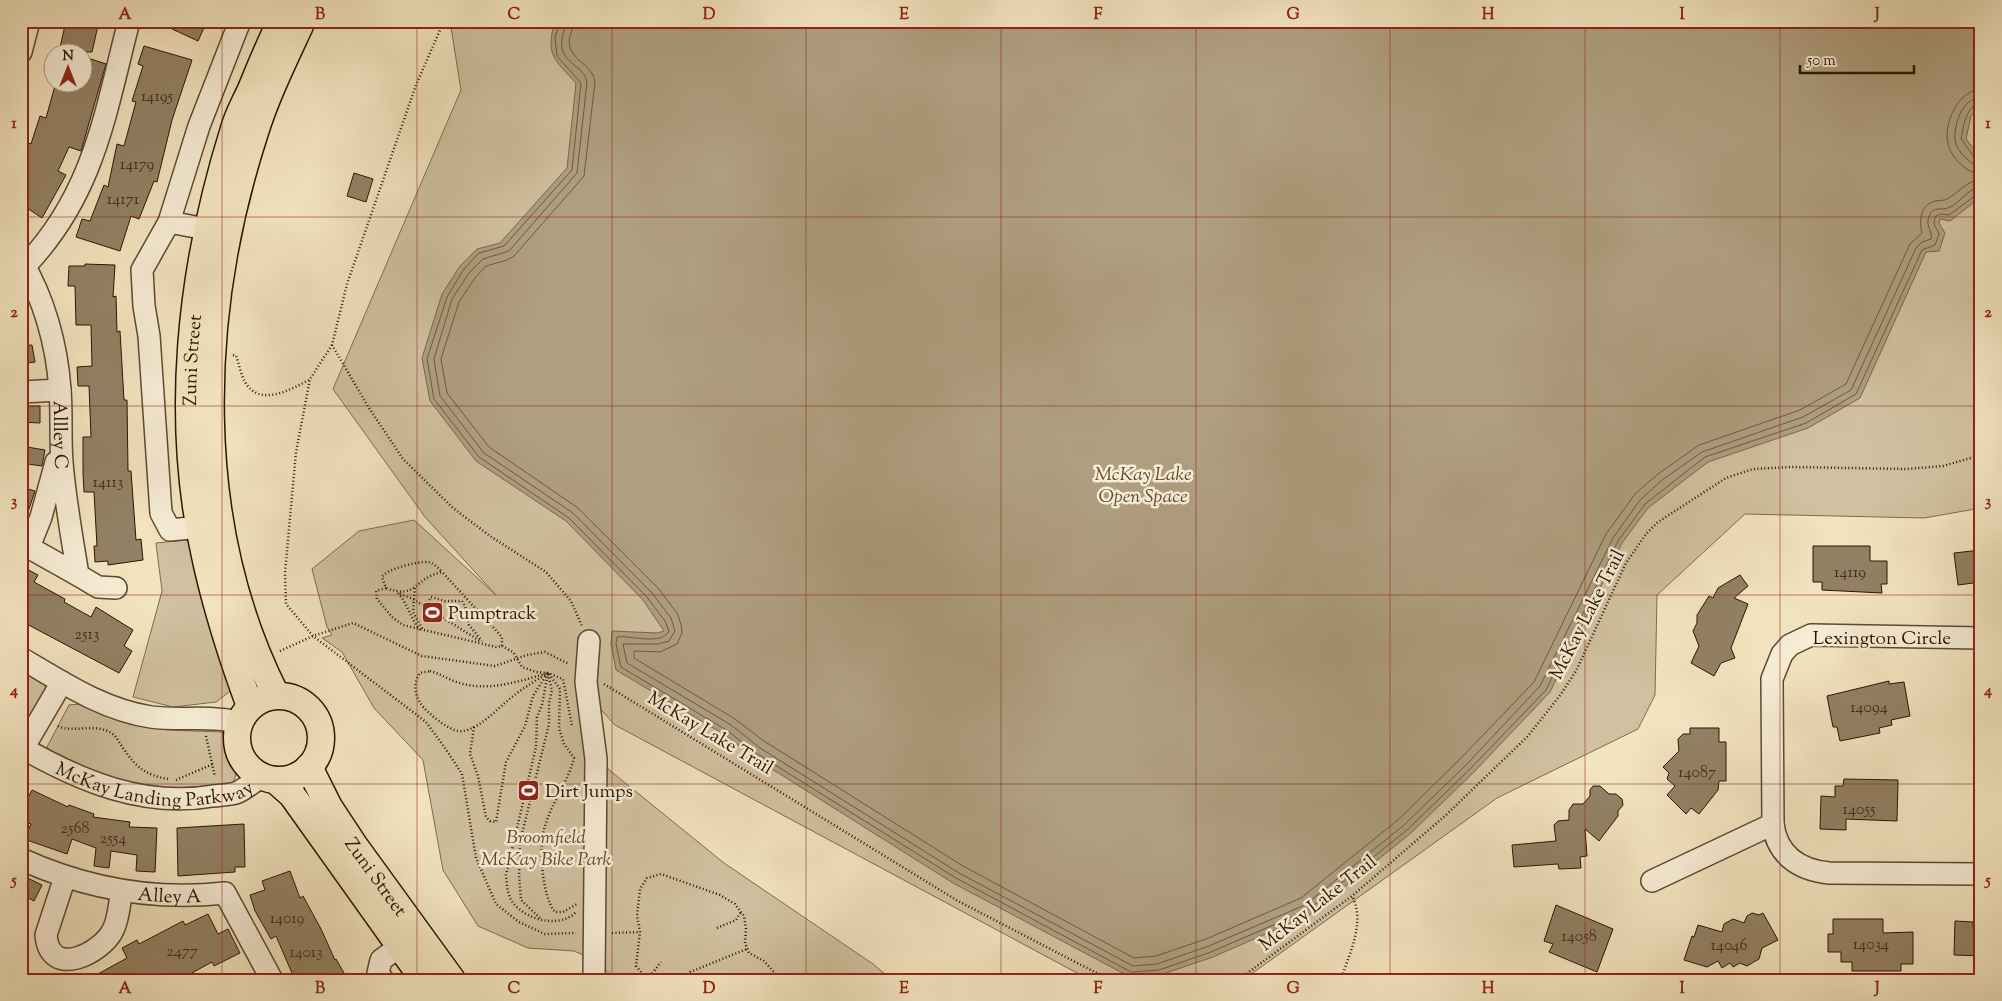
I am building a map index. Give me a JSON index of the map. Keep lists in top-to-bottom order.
{
  "streets": {
    "main road": ["Zuni Street"],
    "street": [
      "Allley C",
      "Lexington Circle",
      "McKay Landing Parkway",
      "Alley A"
    ],
    "path": ["McKay Lake Trail"]
  },
  "crossings": [
    ["Zuni Street", "McKay Landing Parkway"]
  ],
  "parks": ["McKay Lake Open Space", "Broomfield McKay Bike Park"],
  "places": {
    "sports": ["Pumptrack", "Dirt Jumps"]
  },
  "house_numbers": [
    "14195",
    "14179",
    "14171",
    "14113",
    "14119",
    "2513",
    "14094",
    "14087",
    "14055",
    "2568",
    "2554",
    "14019",
    "14058",
    "14034",
    "14046",
    "2477",
    "14013"
  ],
  "scale_bar": "50 m",
  "north": "top",
  "grid": {
    "columns": [
      "A",
      "B",
      "C",
      "D",
      "E",
      "F",
      "G",
      "H",
      "I",
      "J"
    ],
    "rows": [
      "1",
      "2",
      "3",
      "4",
      "5"
    ]
  }
}
